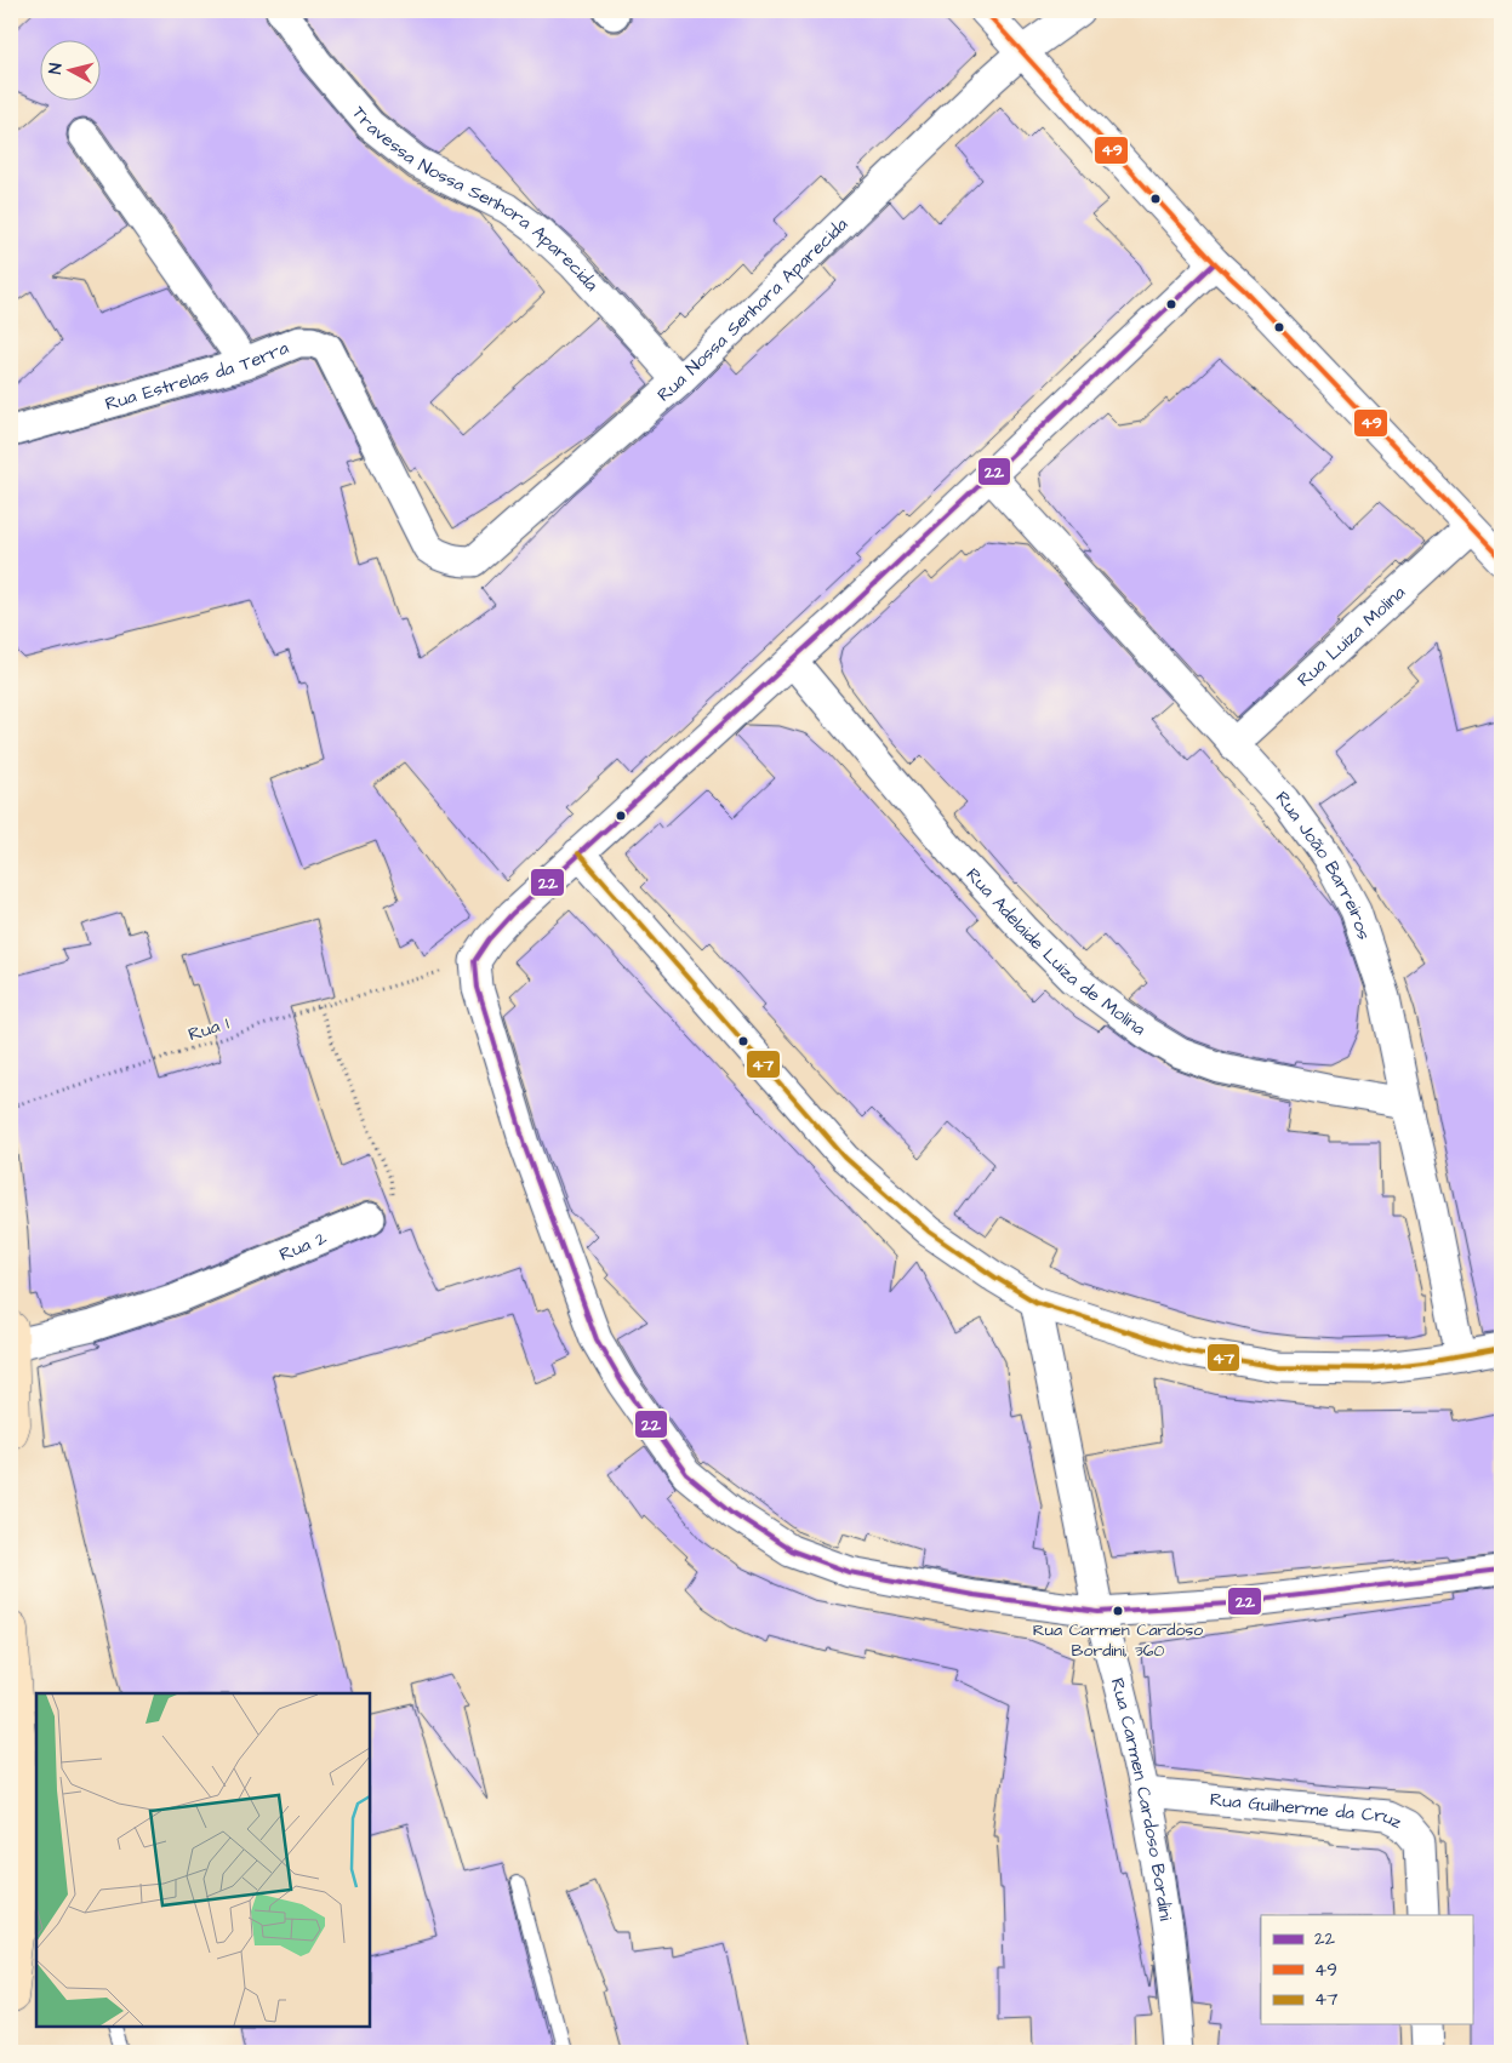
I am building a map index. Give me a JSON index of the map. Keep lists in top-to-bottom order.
{
  "streets": {
    "street": [
      "Travessa Nossa Senhora Aparecida",
      "Rua Nossa Senhora Aparecida",
      "Rua Estrelas da Terra",
      "Rua Luiza Molina",
      "Rua João Barreiros",
      "Rua Adelaide Luiza de Molina",
      "Rua 2",
      "Rua Carmen Cardoso Bordini",
      "Rua Guilherme da Cruz"
    ],
    "path": ["Rua 1"]
  },
  "crossings": [
    ["Travessa Nossa Senhora Aparecida", "Rua Nossa Senhora Aparecida"],
    ["Rua Nossa Senhora Aparecida", "Rua Estrelas da Terra"],
    ["Rua Luiza Molina", "Rua João Barreiros"],
    ["Rua João Barreiros", "Rua Adelaide Luiza de Molina"],
    ["Rua Carmen Cardoso Bordini", "Rua Guilherme da Cruz"]
  ],
  "places": ["Rua Carmen Cardoso Bordini, 360"],
  "lines": ["transit line 49", "transit line 22", "transit line 47"],
  "legend": ["22", "49", "47"],
  "north": "left"
}
